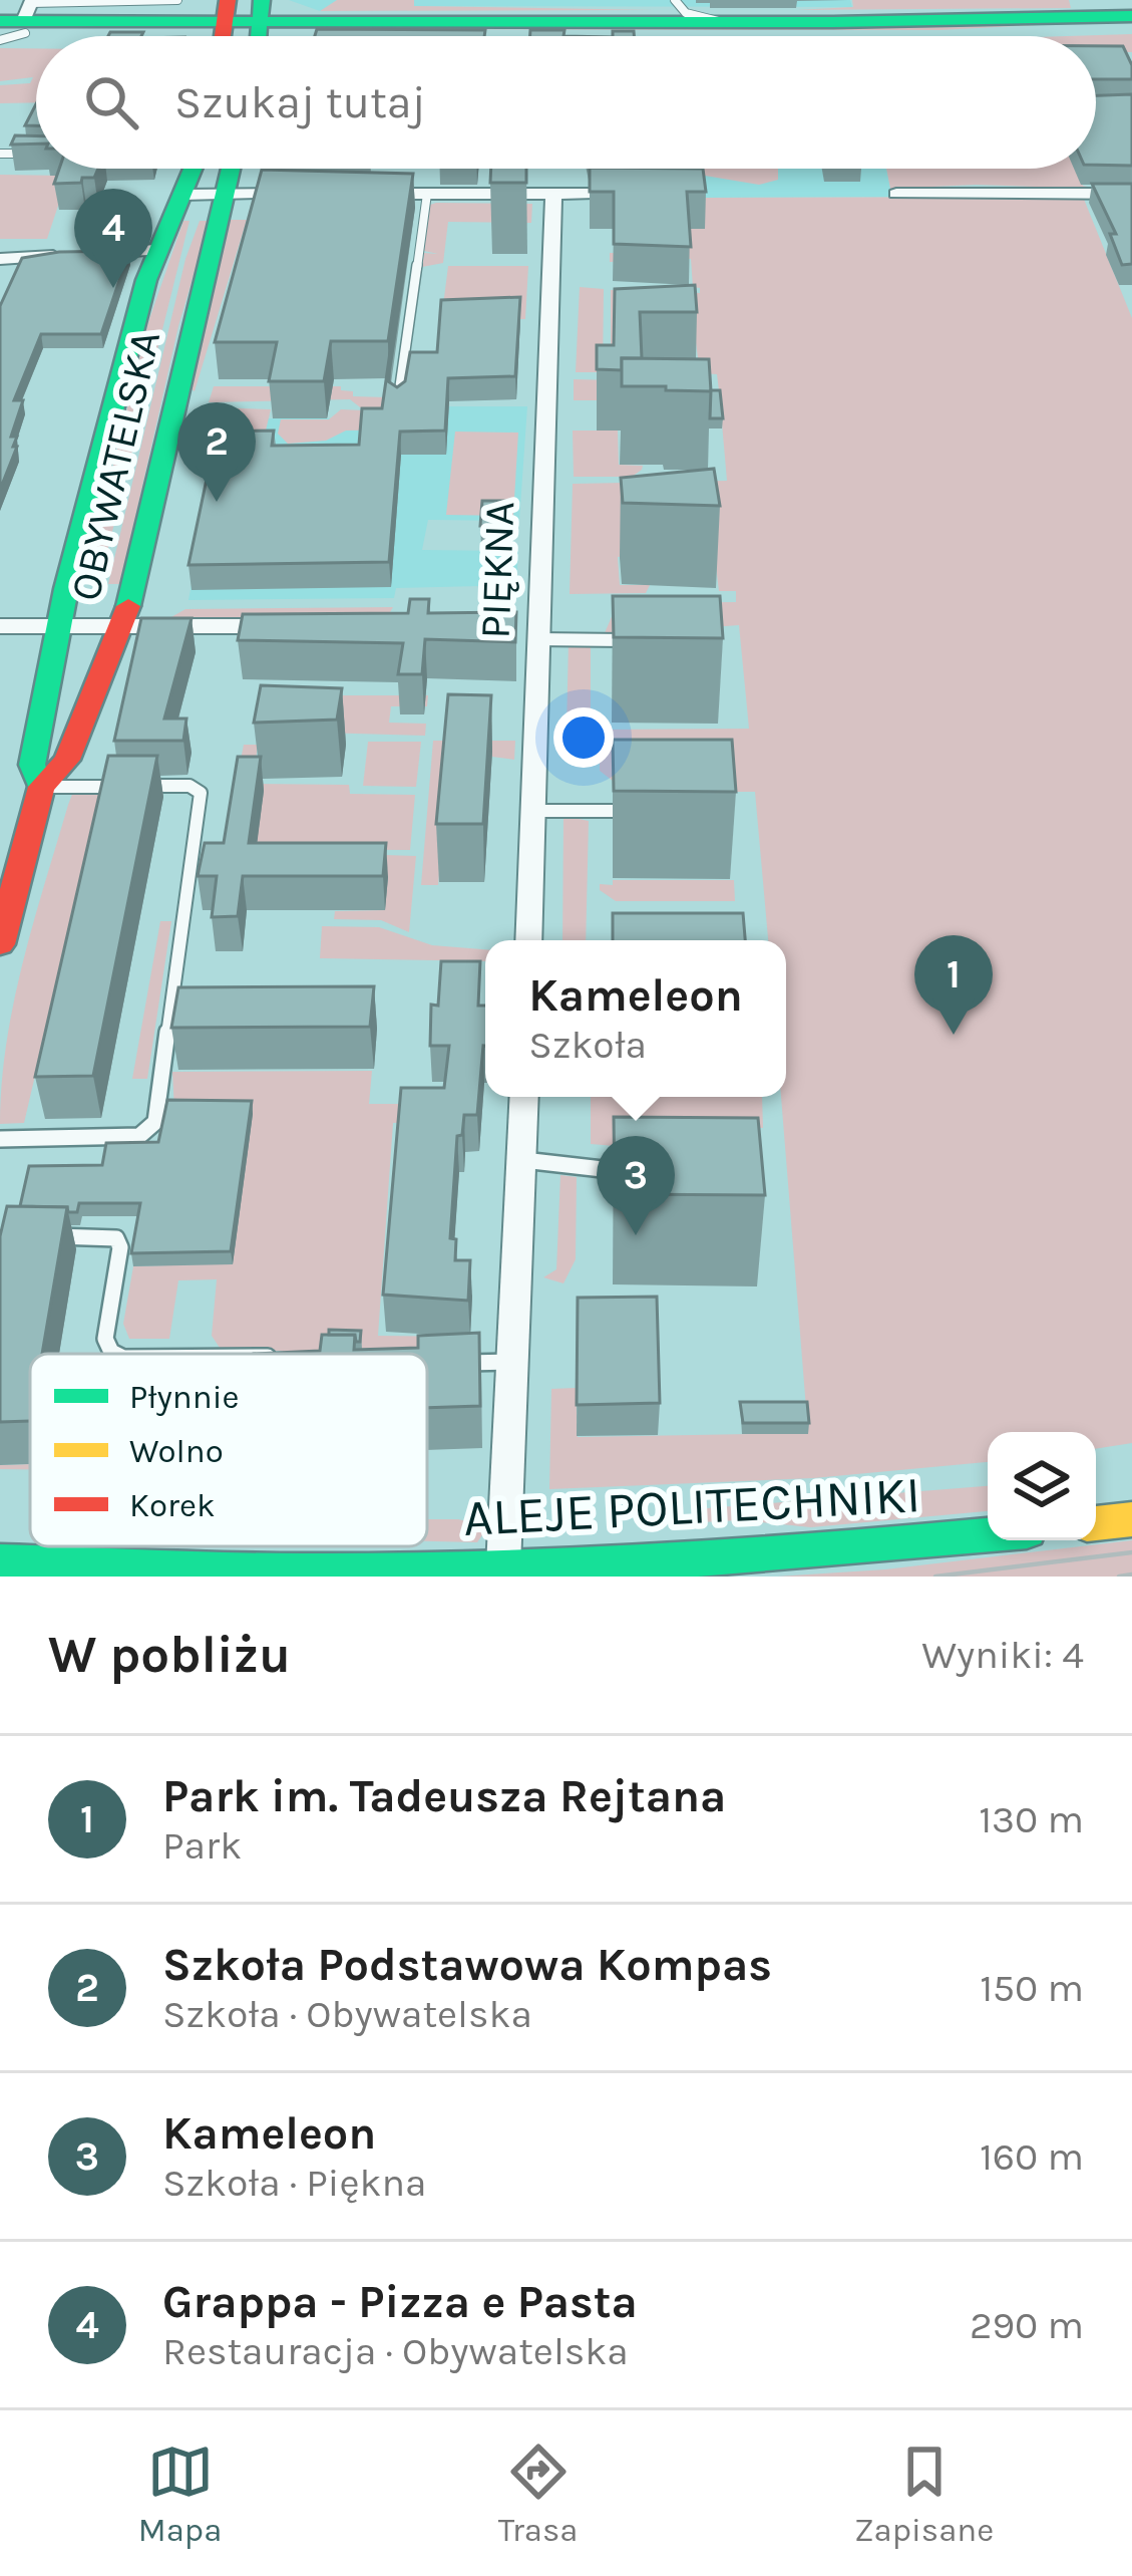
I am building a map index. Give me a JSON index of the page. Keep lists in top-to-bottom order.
{
  "streets": {
    "main road": ["OBYWATELSKA", "ALEJE POLITECHNIKI"],
    "street": ["PIĘKNA"]
  },
  "legend": ["Płynnie", "Wolno", "Korek"],
  "page": {
    "search": "Szukaj tutaj",
    "pins": [
      "4",
      "2",
      "1",
      "3"
    ],
    "popup": ["Kameleon", "Szkoła"],
    "heading": ["W pobliżu", "Wyniki: 4"],
    "list": [
      {
        "mark": "1",
        "name": "Park im. Tadeusza Rejtana",
        "note": "Park",
        "value": "130 m"
      },
      {
        "mark": "2",
        "name": "Szkoła Podstawowa Kompas",
        "note": "Szkoła · Obywatelska",
        "value": "150 m"
      },
      {
        "mark": "3",
        "name": "Kameleon",
        "note": "Szkoła · Piękna",
        "value": "160 m"
      },
      {
        "mark": "4",
        "name": "Grappa - Pizza e Pasta",
        "note": "Restauracja · Obywatelska",
        "value": "290 m"
      }
    ],
    "nav": ["Mapa", "Trasa", "Zapisane"]
  }
}
